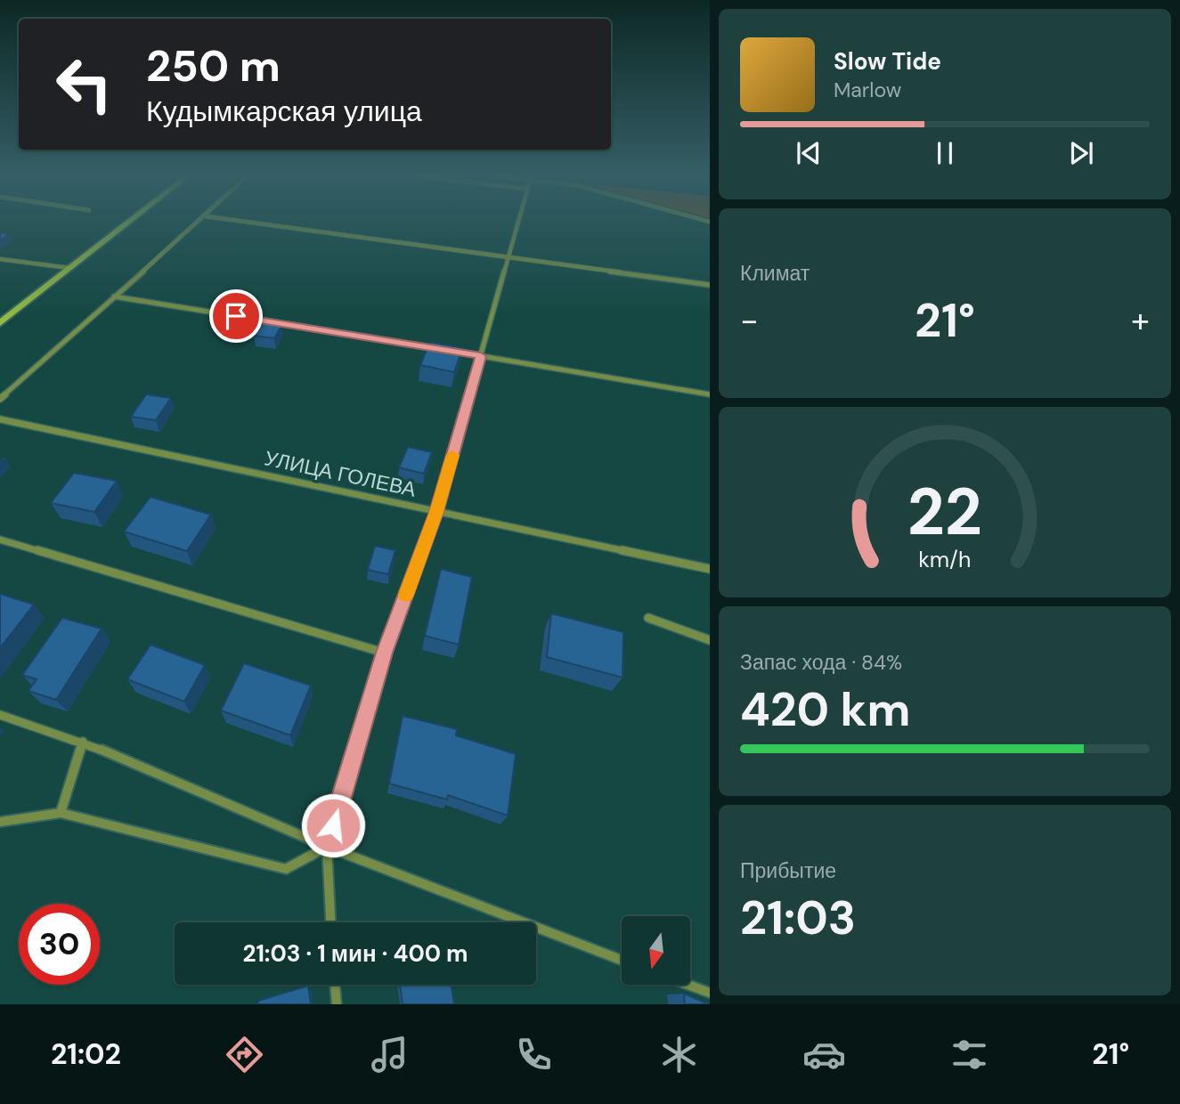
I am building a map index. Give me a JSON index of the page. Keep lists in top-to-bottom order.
{
  "streets": {
    "street": ["УЛИЦА ГОЛЕВА"]
  },
  "north": "bottom",
  "page": {
    "turn": ["250 m", "Кудымкарская улица"],
    "song": ["Slow Tide", "Marlow"],
    "tile": [
      "Климат",
      ["Запас хода · 84%", "420 km"],
      ["Прибытие", "21:03"]
    ],
    "heat": ["−", "21°", "+"],
    "limit": "30",
    "trip": "21:03 · 1 мин · 400 m",
    "tabs": ["21:02", "21°"],
    "gauge": ["22", "km/h"]
  }
}
